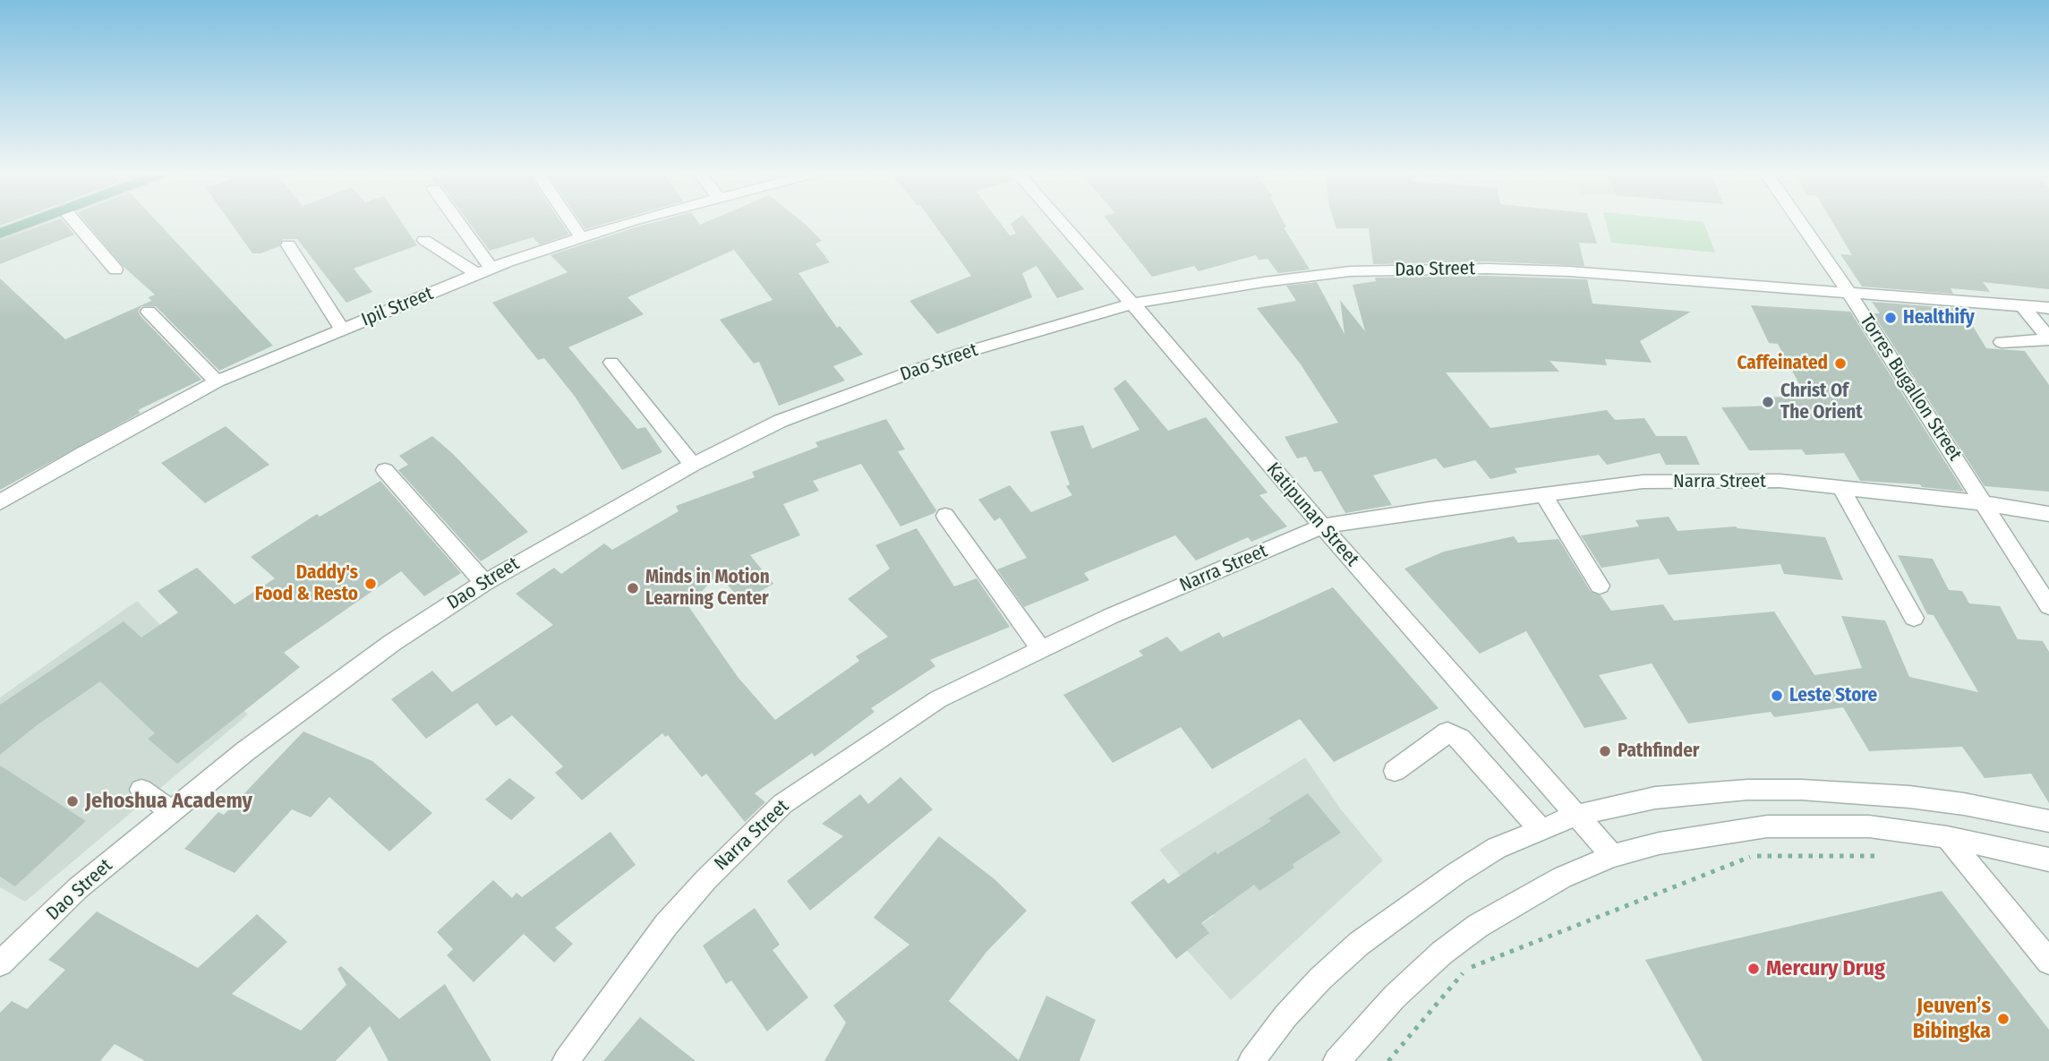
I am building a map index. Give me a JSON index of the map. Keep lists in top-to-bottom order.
{
  "streets": {
    "street": [
      "Dao Street",
      "Ipil Street",
      "Torres Bugallon Street",
      "Narra Street",
      "Katipunan Street"
    ]
  },
  "crossings": [
    ["Dao Street", "Torres Bugallon Street"],
    ["Dao Street", "Katipunan Street"],
    ["Torres Bugallon Street", "Narra Street"],
    ["Narra Street", "Katipunan Street"]
  ],
  "places": [
    "Healthify",
    "Caffeinated",
    "Christ Of The Orient",
    "Daddy's Food & Resto",
    "Minds in Motion Learning Center",
    "Leste Store",
    "Pathfinder",
    "Jehoshua Academy",
    "Mercury Drug",
    "Jeuven’s Bibingka"
  ]
}
